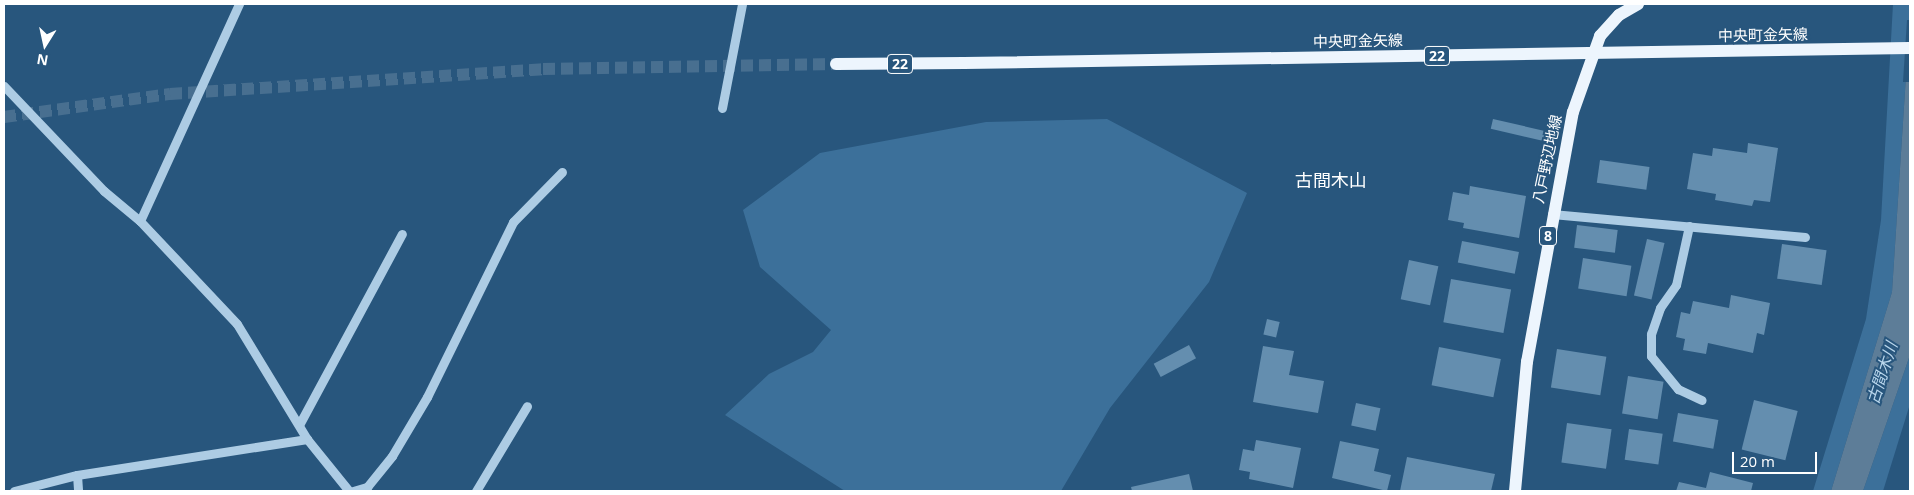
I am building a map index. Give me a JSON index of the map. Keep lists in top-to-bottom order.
{
  "streets": {
    "main road": [
      "中央町金矢線",
      "22",
      "八戸野辺地線",
      "8"
    ]
  },
  "districts": ["古間木山"],
  "water": ["古間木川"],
  "scale_bar": "20 m",
  "north": "bottom"
}
